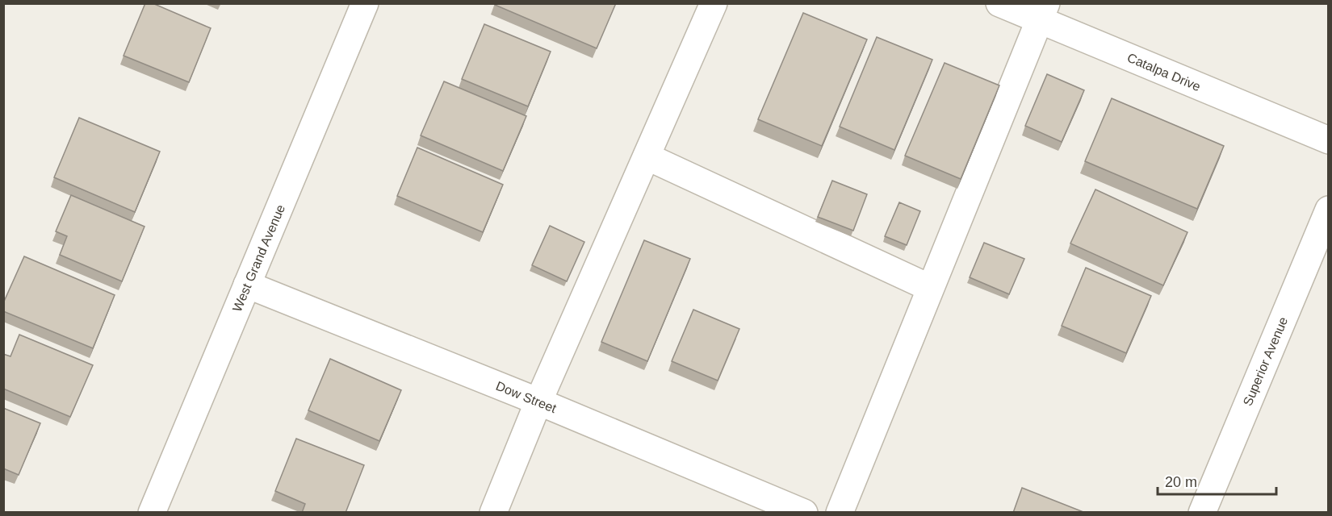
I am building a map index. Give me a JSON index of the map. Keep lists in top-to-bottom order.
{
  "streets": {
    "street": [
      "Catalpa Drive",
      "West Grand Avenue",
      "Superior Avenue",
      "Dow Street"
    ]
  },
  "crossings": [
    ["West Grand Avenue", "Dow Street"]
  ],
  "scale_bar": "20 m"
}
